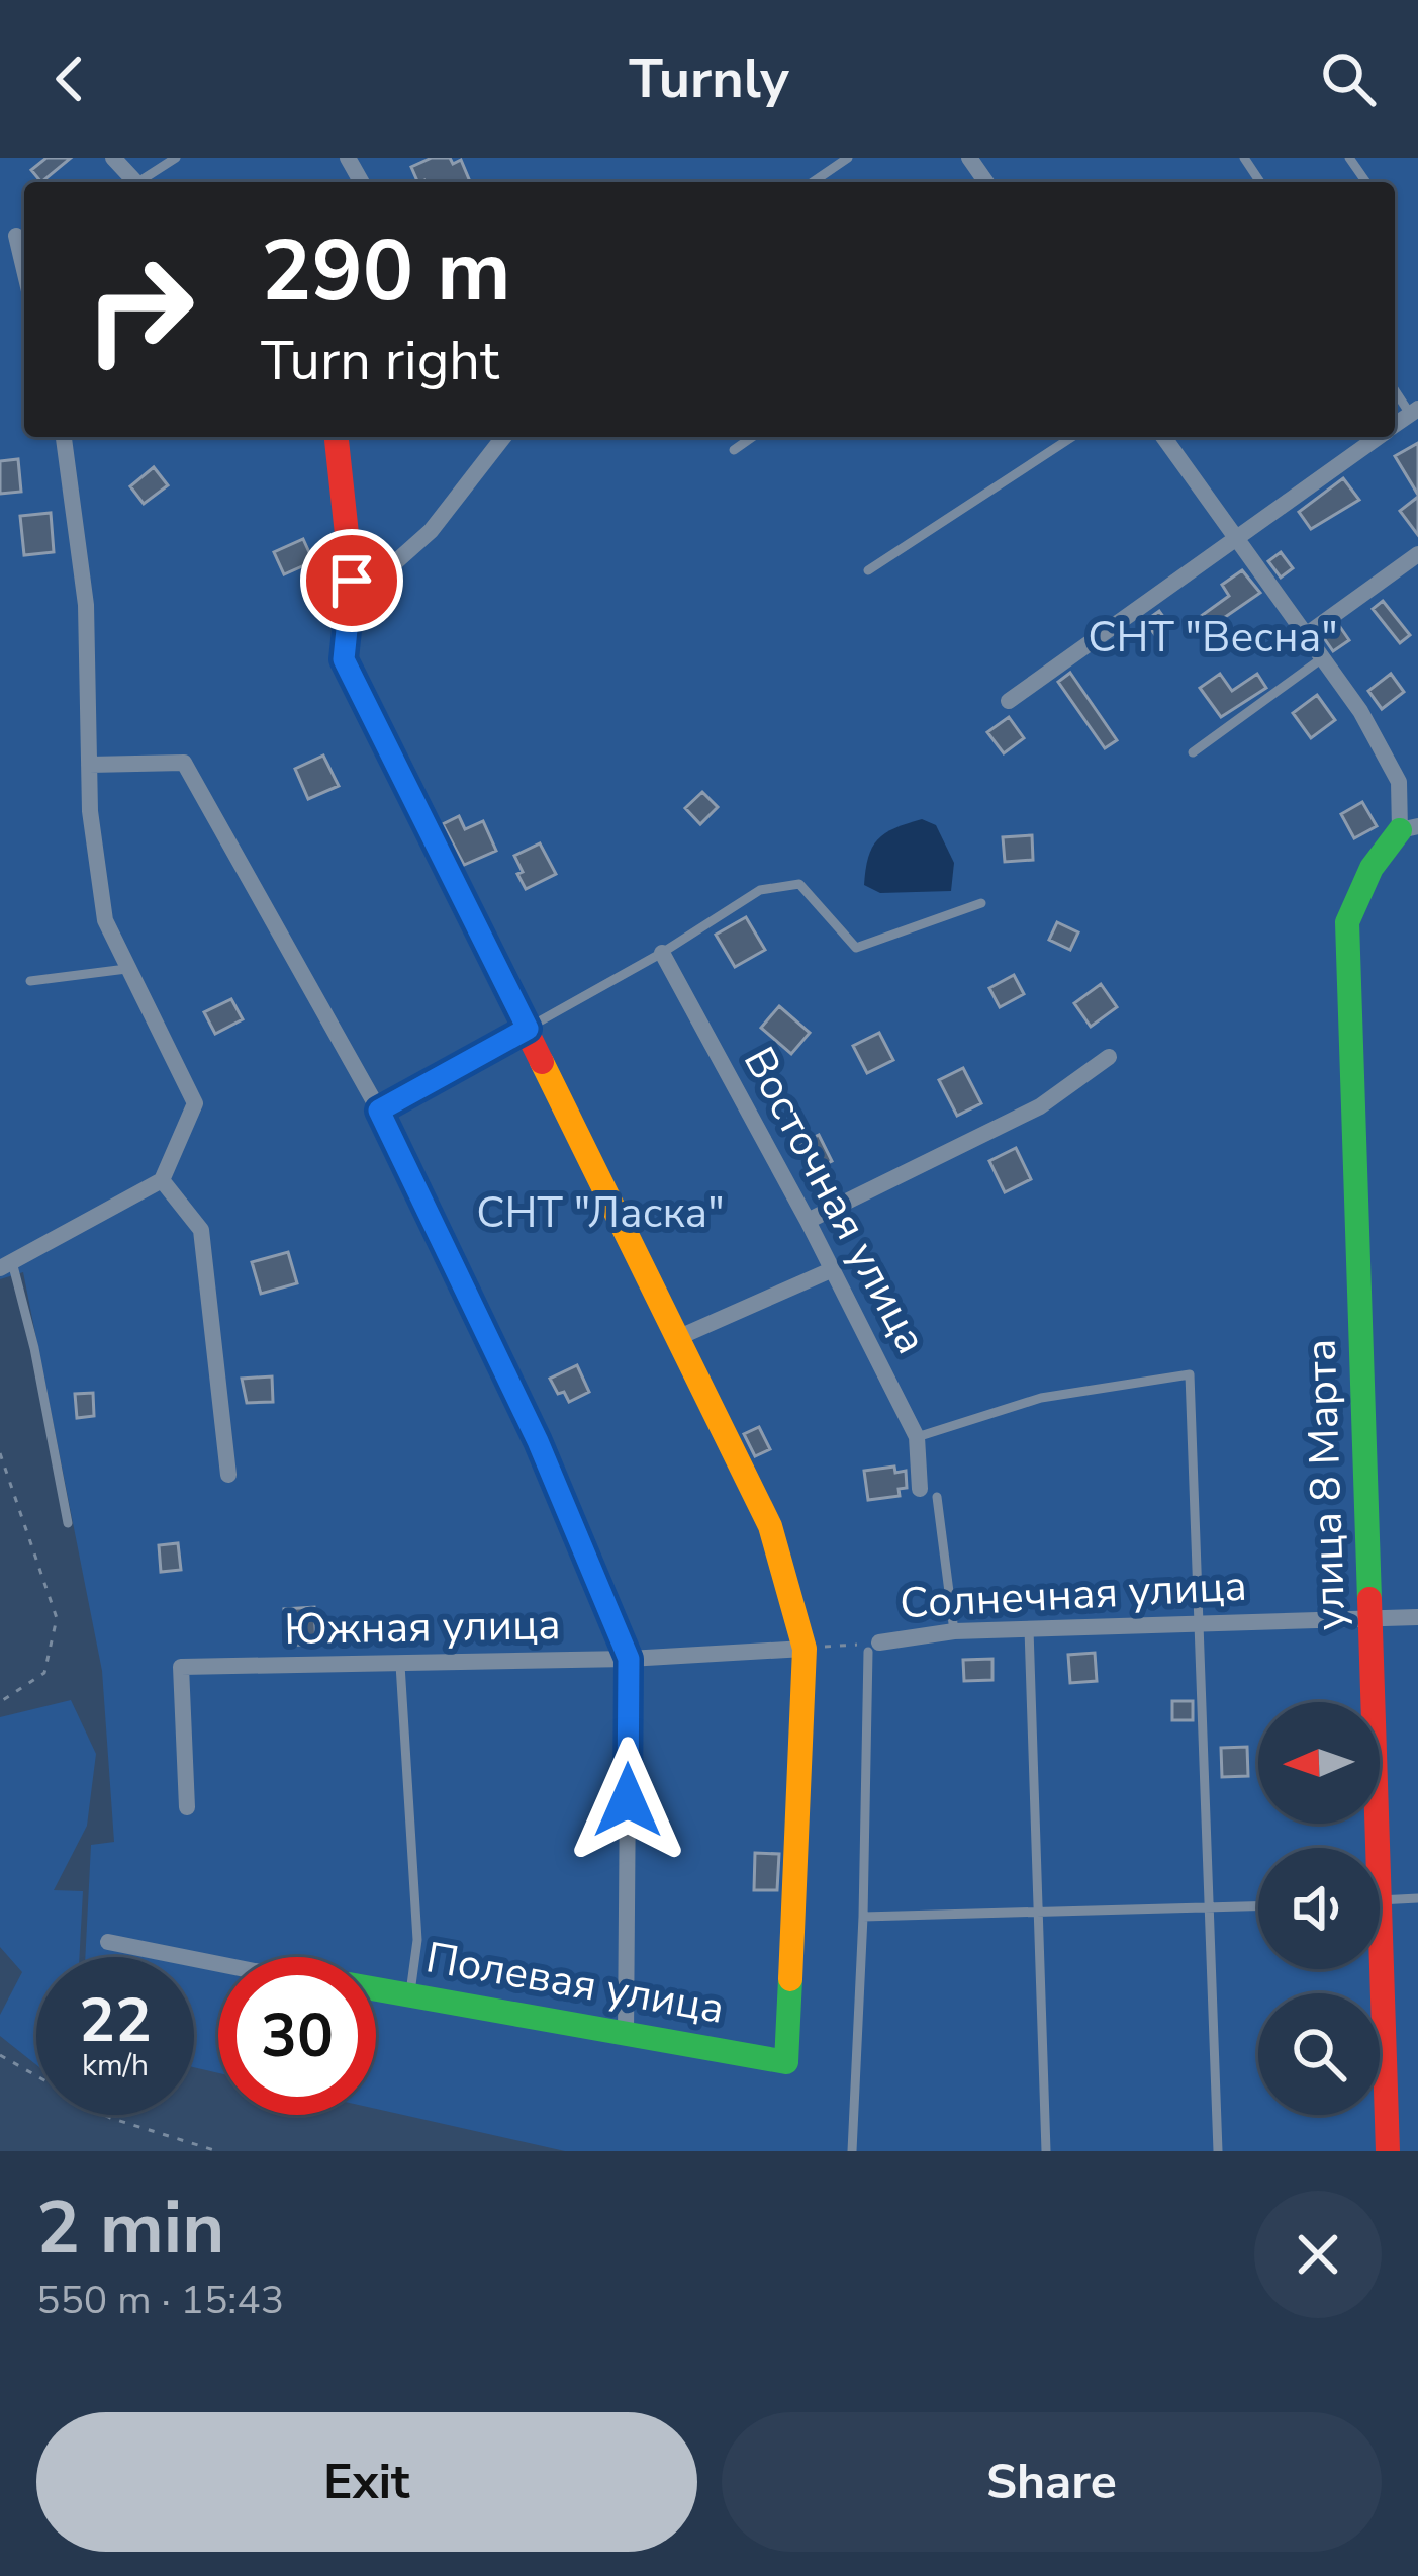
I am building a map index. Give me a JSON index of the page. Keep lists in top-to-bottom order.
{
  "streets": {
    "street": [
      "Восточная улица",
      "улица 8 Марта",
      "Солнечная улица",
      "Южная улица",
      "Полевая улица"
    ]
  },
  "crossings": [
    ["улица 8 Марта", "Солнечная улица"],
    ["Южная улица", "Полевая улица"]
  ],
  "parks": ["СНТ \"Весна\"", "СНТ \"Ласка\""],
  "north": "left",
  "page": {
    "header": "Turnly",
    "turn": ["290 m", "Turn right"],
    "speed": "22 km/h",
    "limit": "30",
    "heading": ["2 min", "550 m · 15:43"],
    "buttons": ["Exit", "Share"]
  }
}
